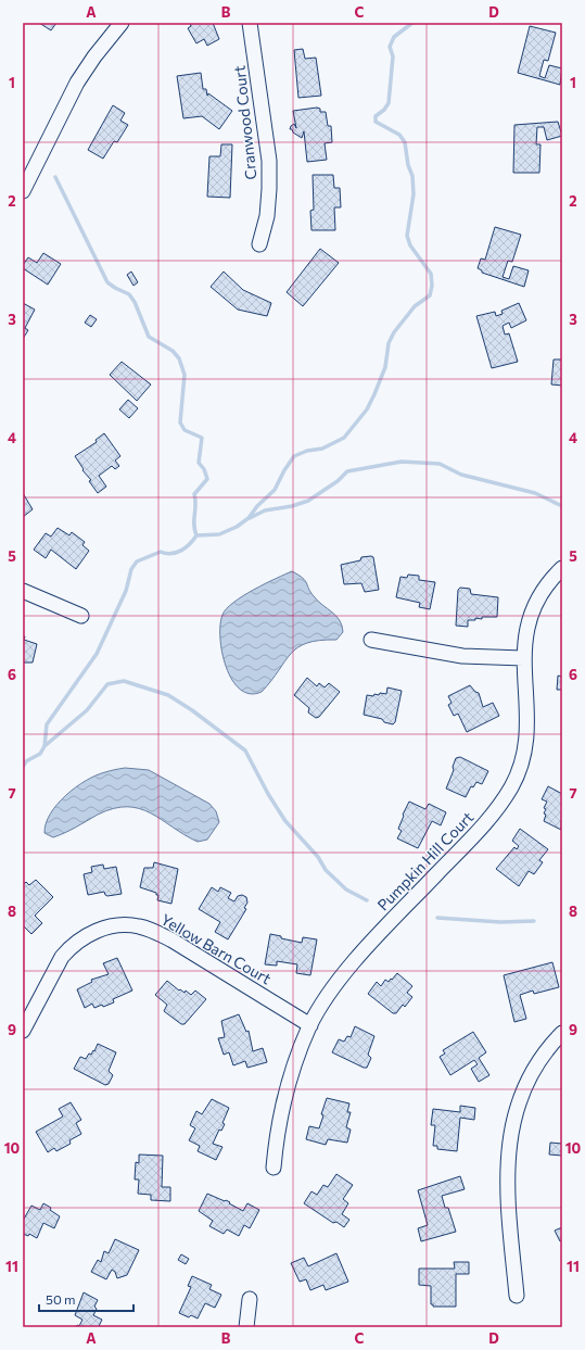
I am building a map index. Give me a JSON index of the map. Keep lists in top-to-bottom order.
{
  "streets": {
    "street": ["Cranwood Court", "Pumpkin Hill Court", "Yellow Barn Court"]
  },
  "crossings": [
    ["Pumpkin Hill Court", "Yellow Barn Court"]
  ],
  "scale_bar": "50 m",
  "grid": {
    "columns": [
      "A",
      "B",
      "C",
      "D"
    ],
    "rows": [
      "1",
      "2",
      "3",
      "4",
      "5",
      "6",
      "7",
      "8",
      "9",
      "10",
      "11"
    ]
  }
}
